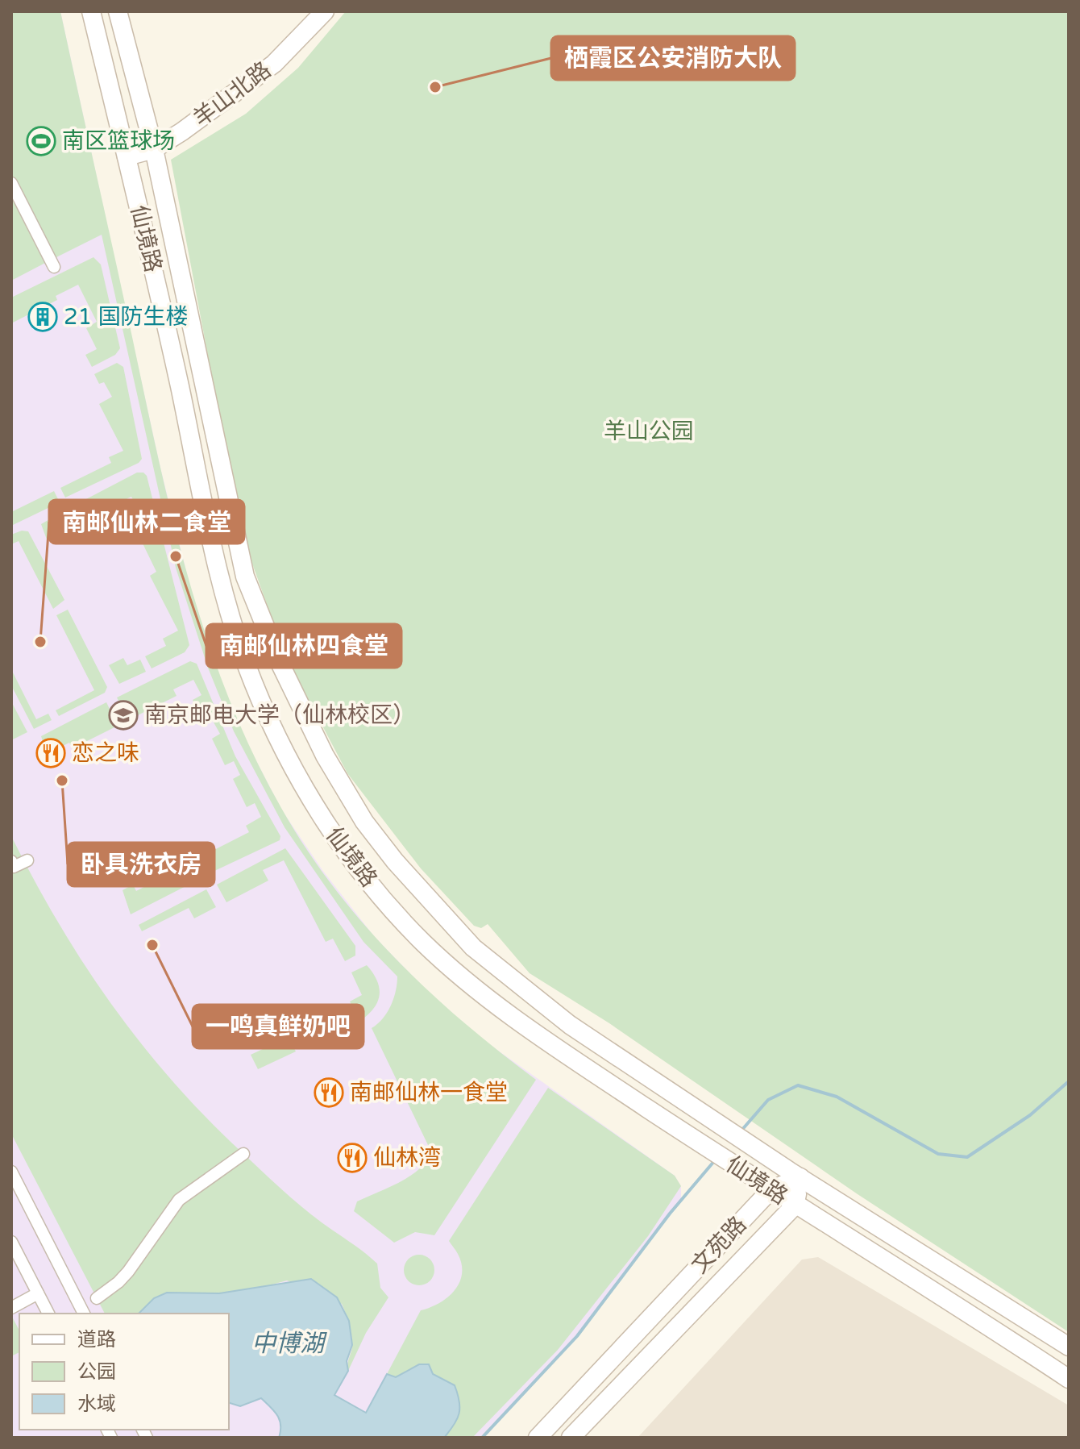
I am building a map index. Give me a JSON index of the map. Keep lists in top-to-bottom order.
{
  "streets": {
    "main road": ["羊山北路", "仙境路", "文苑路"]
  },
  "crossings": [
    ["羊山北路", "仙境路"],
    ["仙境路", "文苑路"]
  ],
  "water": ["中博湖"],
  "parks": ["羊山公园"],
  "places": {
    "other": [
      "栖霞区公安消防大队",
      "南邮仙林四食堂",
      "南邮仙林二食堂",
      "卧具洗衣房",
      "一鸣真鲜奶吧"
    ],
    "sports": ["南区篮球场"],
    "building": ["21 国防生楼"],
    "school or university": ["南京邮电大学（仙林校区）"],
    "restaurant": ["恋之味", "南邮仙林一食堂", "仙林湾"]
  },
  "legend": ["道路", "公园", "水域"]
}
